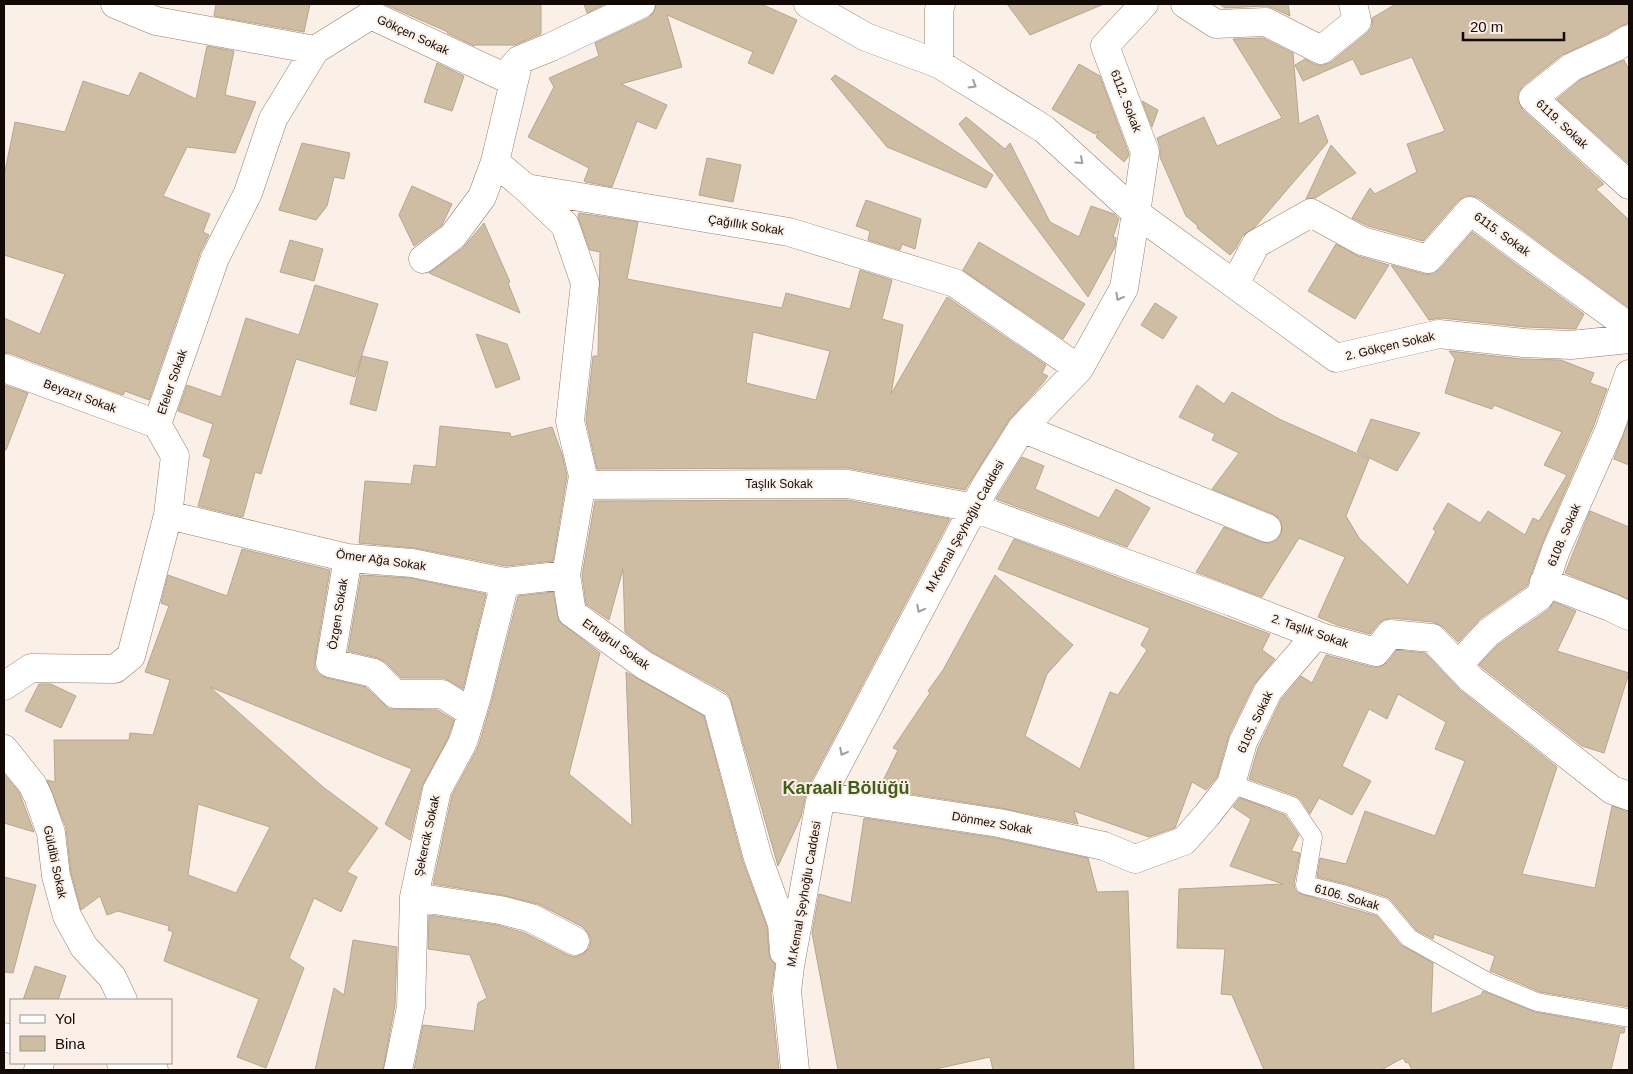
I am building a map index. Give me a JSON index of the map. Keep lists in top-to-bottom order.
{
  "streets": {
    "street": [
      "Gökçen Sokak",
      "6112. Sokak",
      "6119. Sokak",
      "Çağıllık Sokak",
      "6115. Sokak",
      "2. Gökçen Sokak",
      "Efeler Sokak",
      "Beyazıt Sokak",
      "Taşlık Sokak",
      "M.Kemal Şeyhoğlu Caddesi",
      "6108. Sokak",
      "Ömer Ağa Sokak",
      "Özgen Sokak",
      "2. Taşlık Sokak",
      "Ertuğrul Sokak",
      "6105. Sokak",
      "Dönmez Sokak",
      "Şekercik Sokak",
      "Güldibi Sokak"
    ],
    "lane": ["6106. Sokak"]
  },
  "crossings": [
    ["Gökçen Sokak", "Efeler Sokak"],
    ["6112. Sokak", "2. Gökçen Sokak"],
    ["6112. Sokak", "M.Kemal Şeyhoğlu Caddesi"],
    ["Çağıllık Sokak", "M.Kemal Şeyhoğlu Caddesi"],
    ["Çağıllık Sokak", "Ertuğrul Sokak"],
    ["6115. Sokak", "2. Gökçen Sokak"],
    ["2. Gökçen Sokak", "M.Kemal Şeyhoğlu Caddesi"],
    ["Efeler Sokak", "Beyazıt Sokak"],
    ["Efeler Sokak", "Ömer Ağa Sokak"],
    ["Taşlık Sokak", "M.Kemal Şeyhoğlu Caddesi"],
    ["Taşlık Sokak", "2. Taşlık Sokak"],
    ["Taşlık Sokak", "Ertuğrul Sokak"],
    ["M.Kemal Şeyhoğlu Caddesi", "2. Taşlık Sokak"],
    ["M.Kemal Şeyhoğlu Caddesi", "Ertuğrul Sokak"],
    ["M.Kemal Şeyhoğlu Caddesi", "Dönmez Sokak"],
    ["6108. Sokak", "2. Taşlık Sokak"],
    ["Ömer Ağa Sokak", "Özgen Sokak"],
    ["Ömer Ağa Sokak", "Ertuğrul Sokak"],
    ["Ömer Ağa Sokak", "Şekercik Sokak"],
    ["Özgen Sokak", "Şekercik Sokak"],
    ["2. Taşlık Sokak", "6105. Sokak"],
    ["6105. Sokak", "Dönmez Sokak"],
    ["6105. Sokak", "6106. Sokak"]
  ],
  "one_way": ["M.Kemal Şeyhoğlu Caddesi"],
  "districts": ["Karaali Bölüğü"],
  "legend": ["Yol", "Bina"],
  "scale_bar": "20 m"
}
